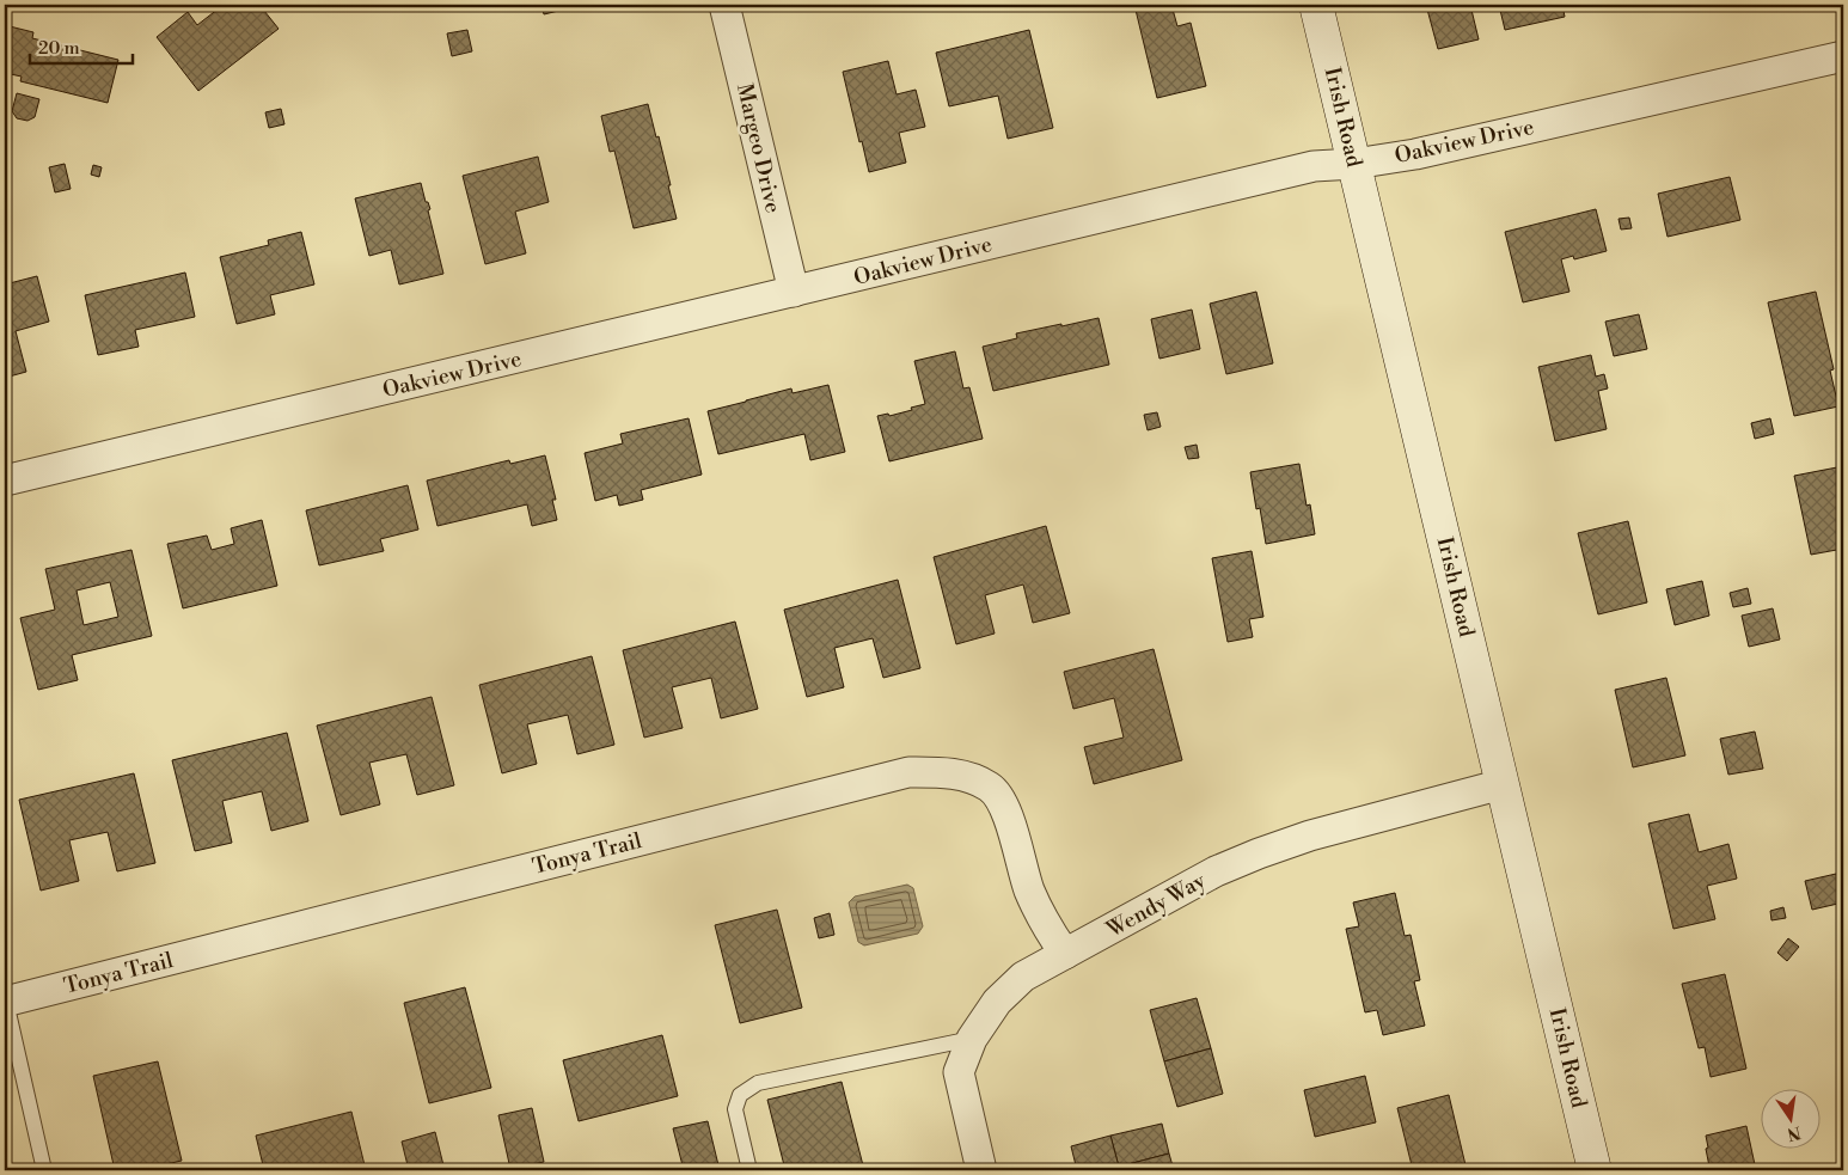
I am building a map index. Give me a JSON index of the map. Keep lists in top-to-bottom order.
{
  "streets": {
    "street": [
      "Irish Road",
      "Oakview Drive",
      "Margeo Drive",
      "Tonya Trail",
      "Wendy Way"
    ]
  },
  "crossings": [
    ["Irish Road", "Oakview Drive"],
    ["Irish Road", "Wendy Way"],
    ["Oakview Drive", "Margeo Drive"],
    ["Tonya Trail", "Wendy Way"]
  ],
  "scale_bar": "20 m",
  "north": "bottom"
}
